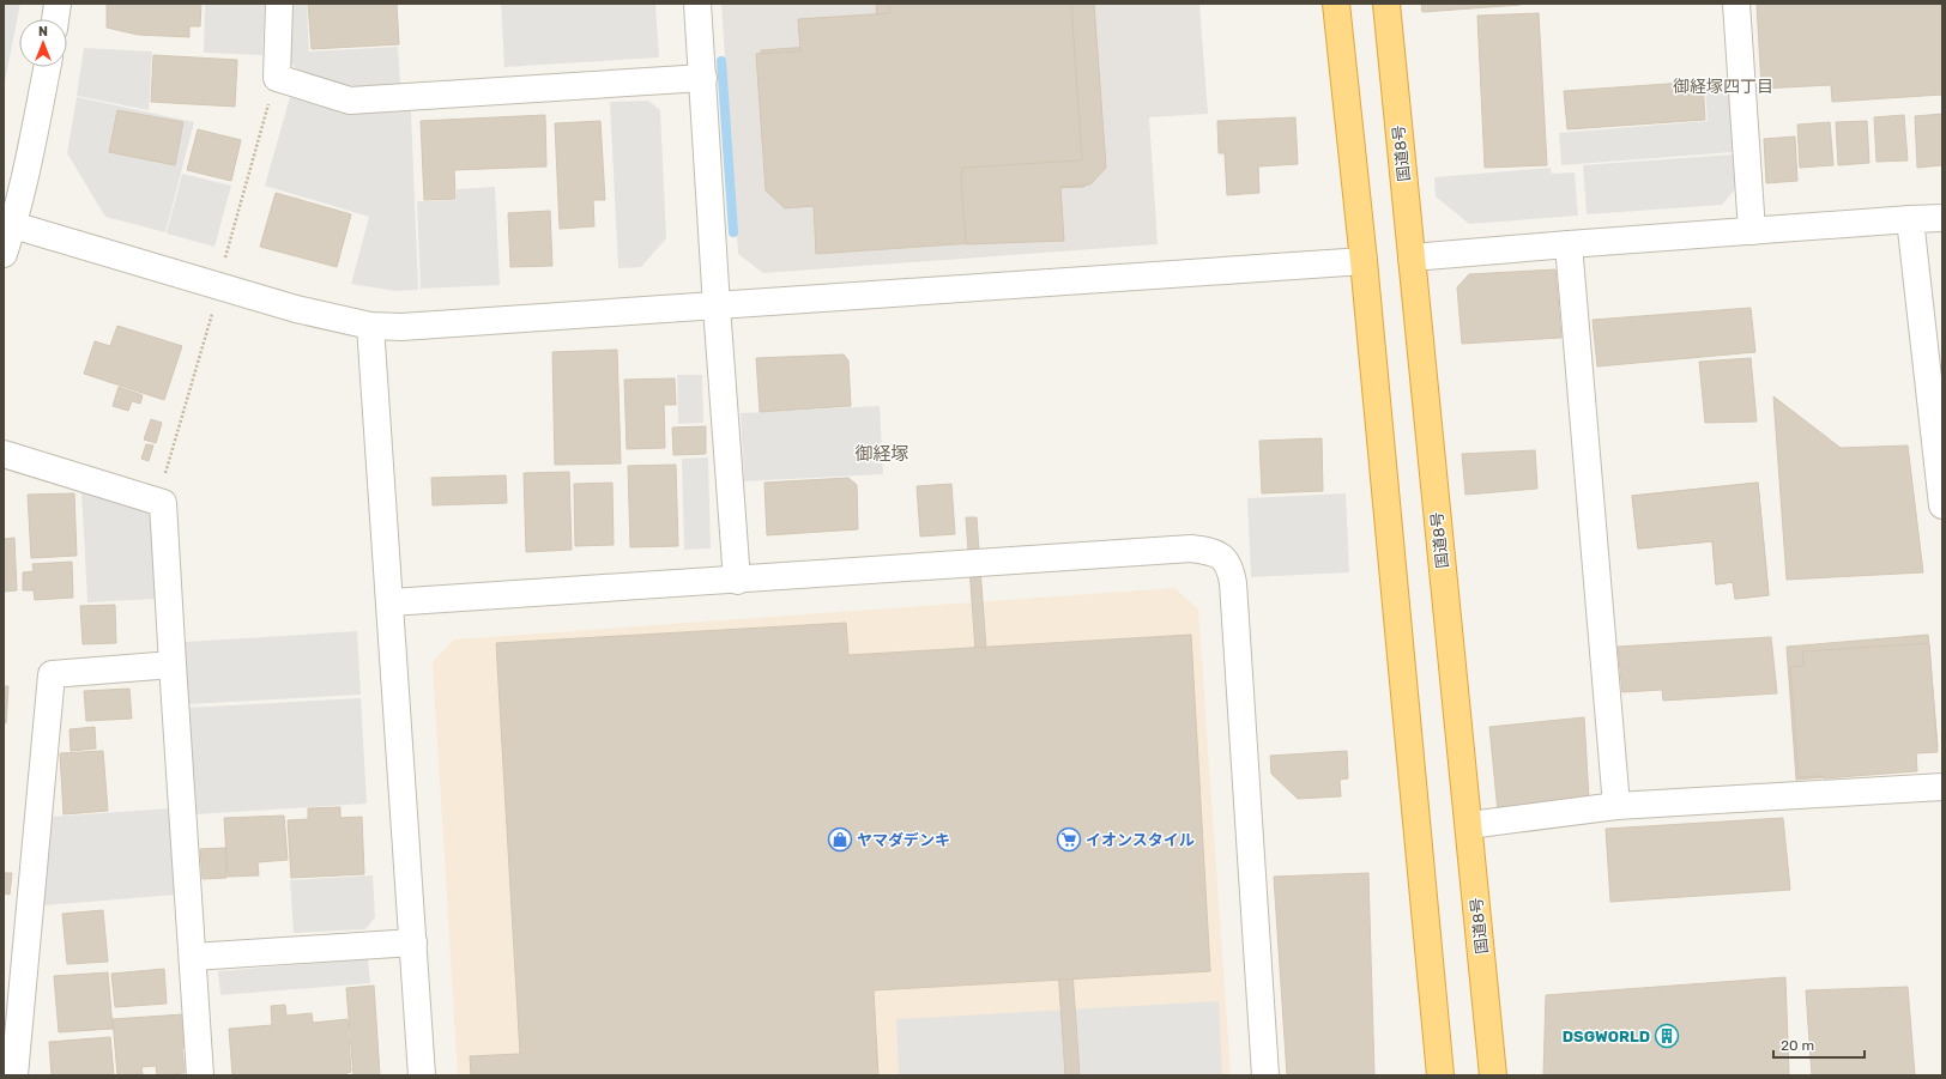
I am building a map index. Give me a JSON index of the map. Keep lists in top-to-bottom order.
{
  "streets": {
    "highway": ["国道8号"]
  },
  "districts": ["御経塚四丁目", "御経塚"],
  "places": {
    "shop": ["ヤマダデンキ"],
    "supermarket": ["イオンスタイル"],
    "building": ["DSGWORLD"]
  },
  "scale_bar": "20 m",
  "north": "top"
}
